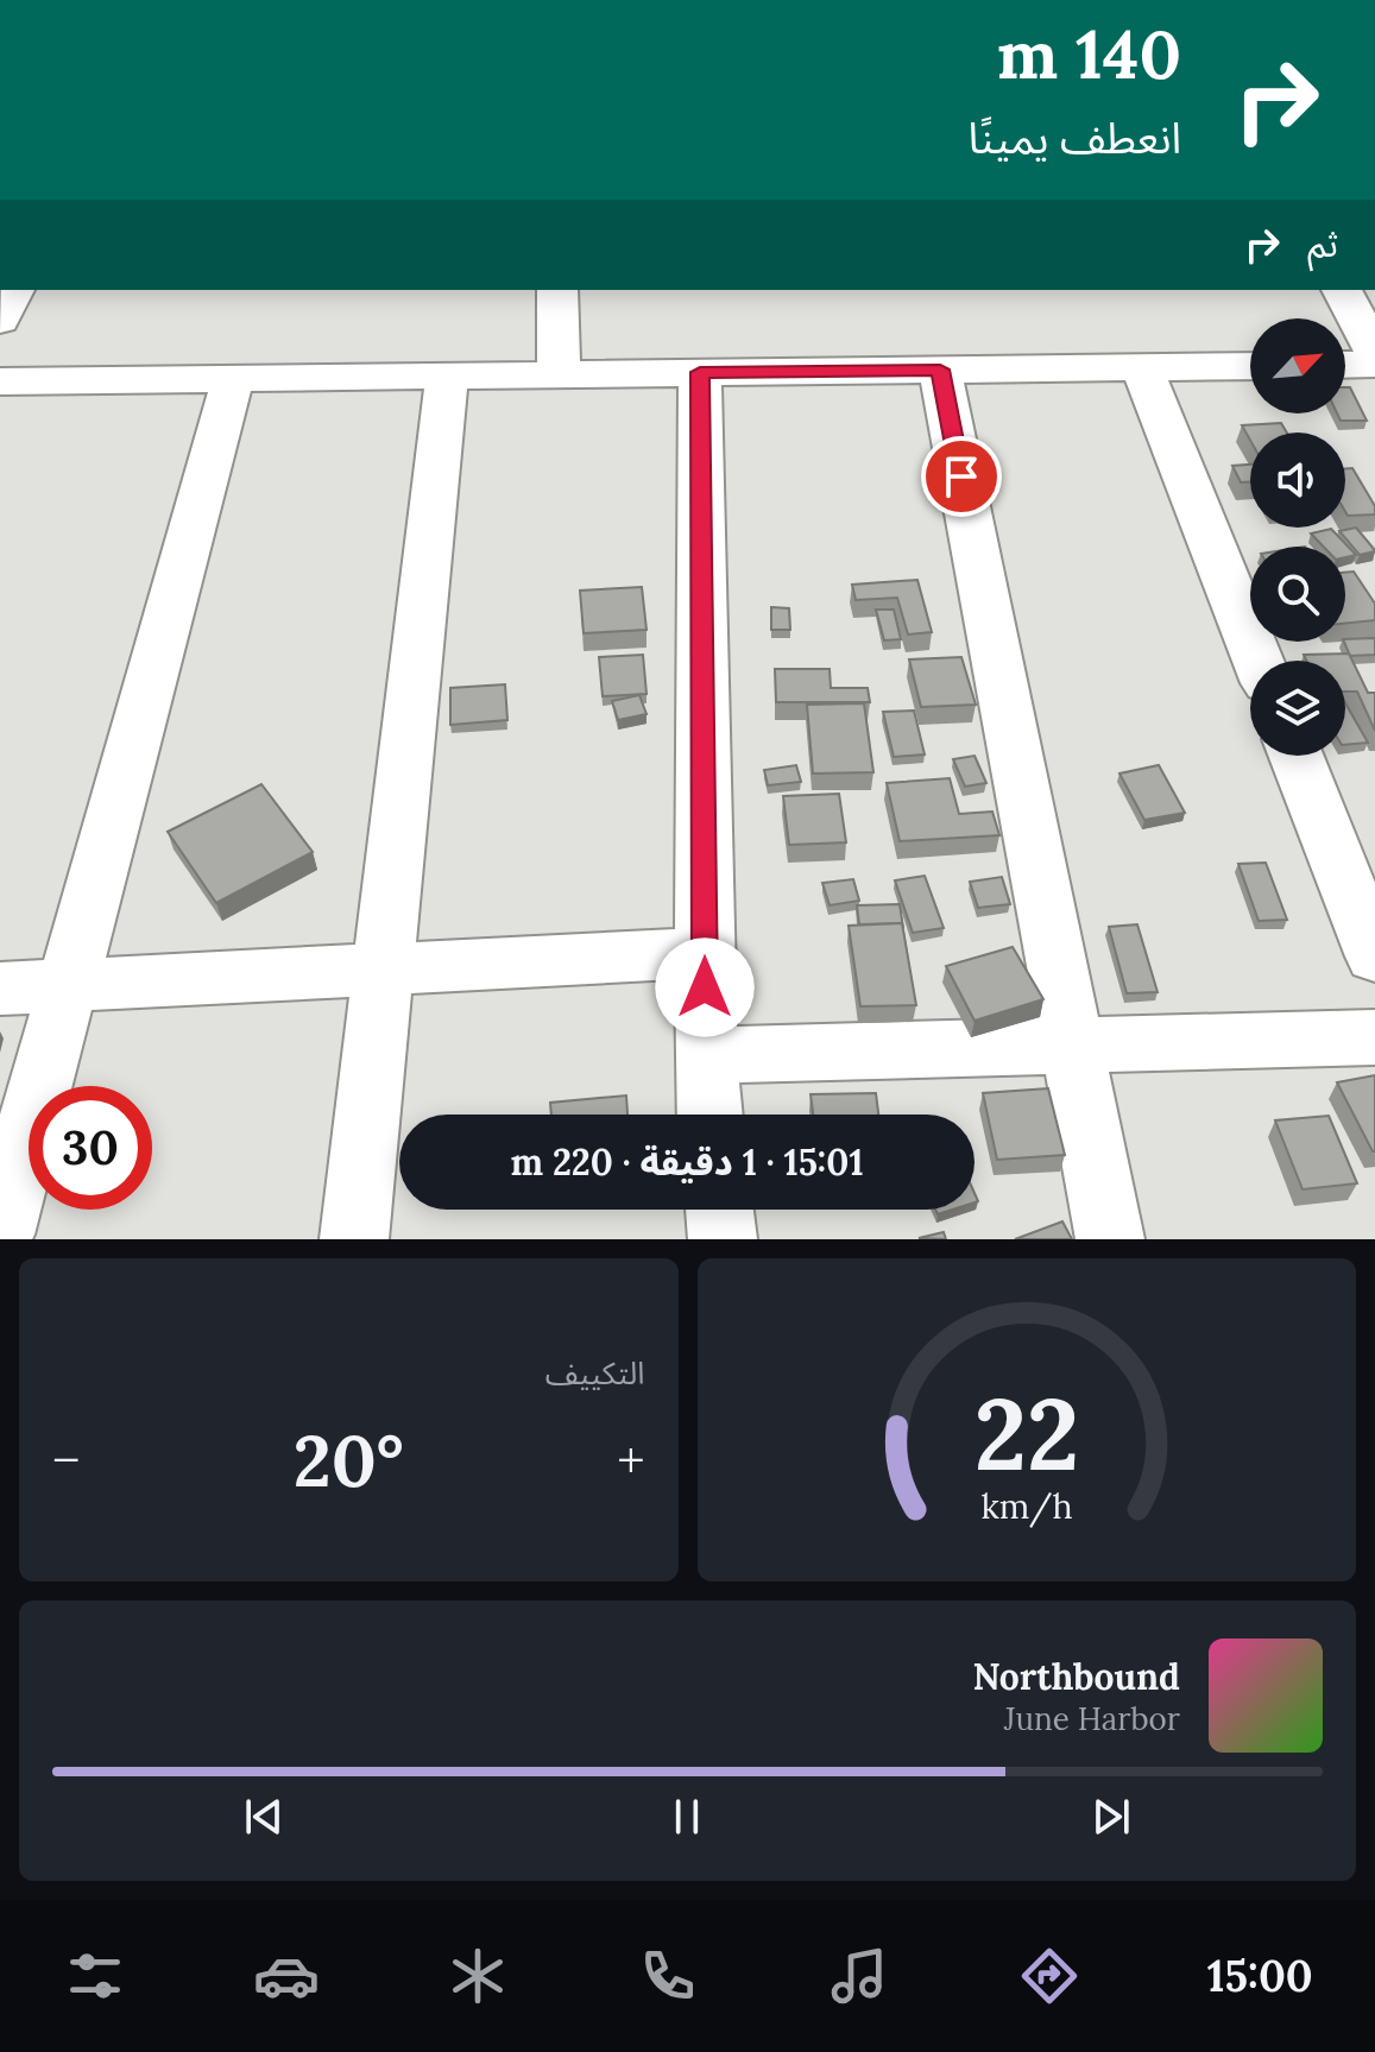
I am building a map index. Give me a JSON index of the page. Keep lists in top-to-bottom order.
{
  "north": "top right",
  "page": {
    "turn": ["140 m", "انعطف يمينًا"],
    "then": "ثم",
    "limit": "30",
    "trip": "15:01 · 1 دقيقة · 220 m",
    "tile": "التكييف",
    "heat": ["−", "20°", "+"],
    "song": ["Northbound", "June Harbor"],
    "tabs": "15:00",
    "gauge": ["22", "km/h"]
  }
}
